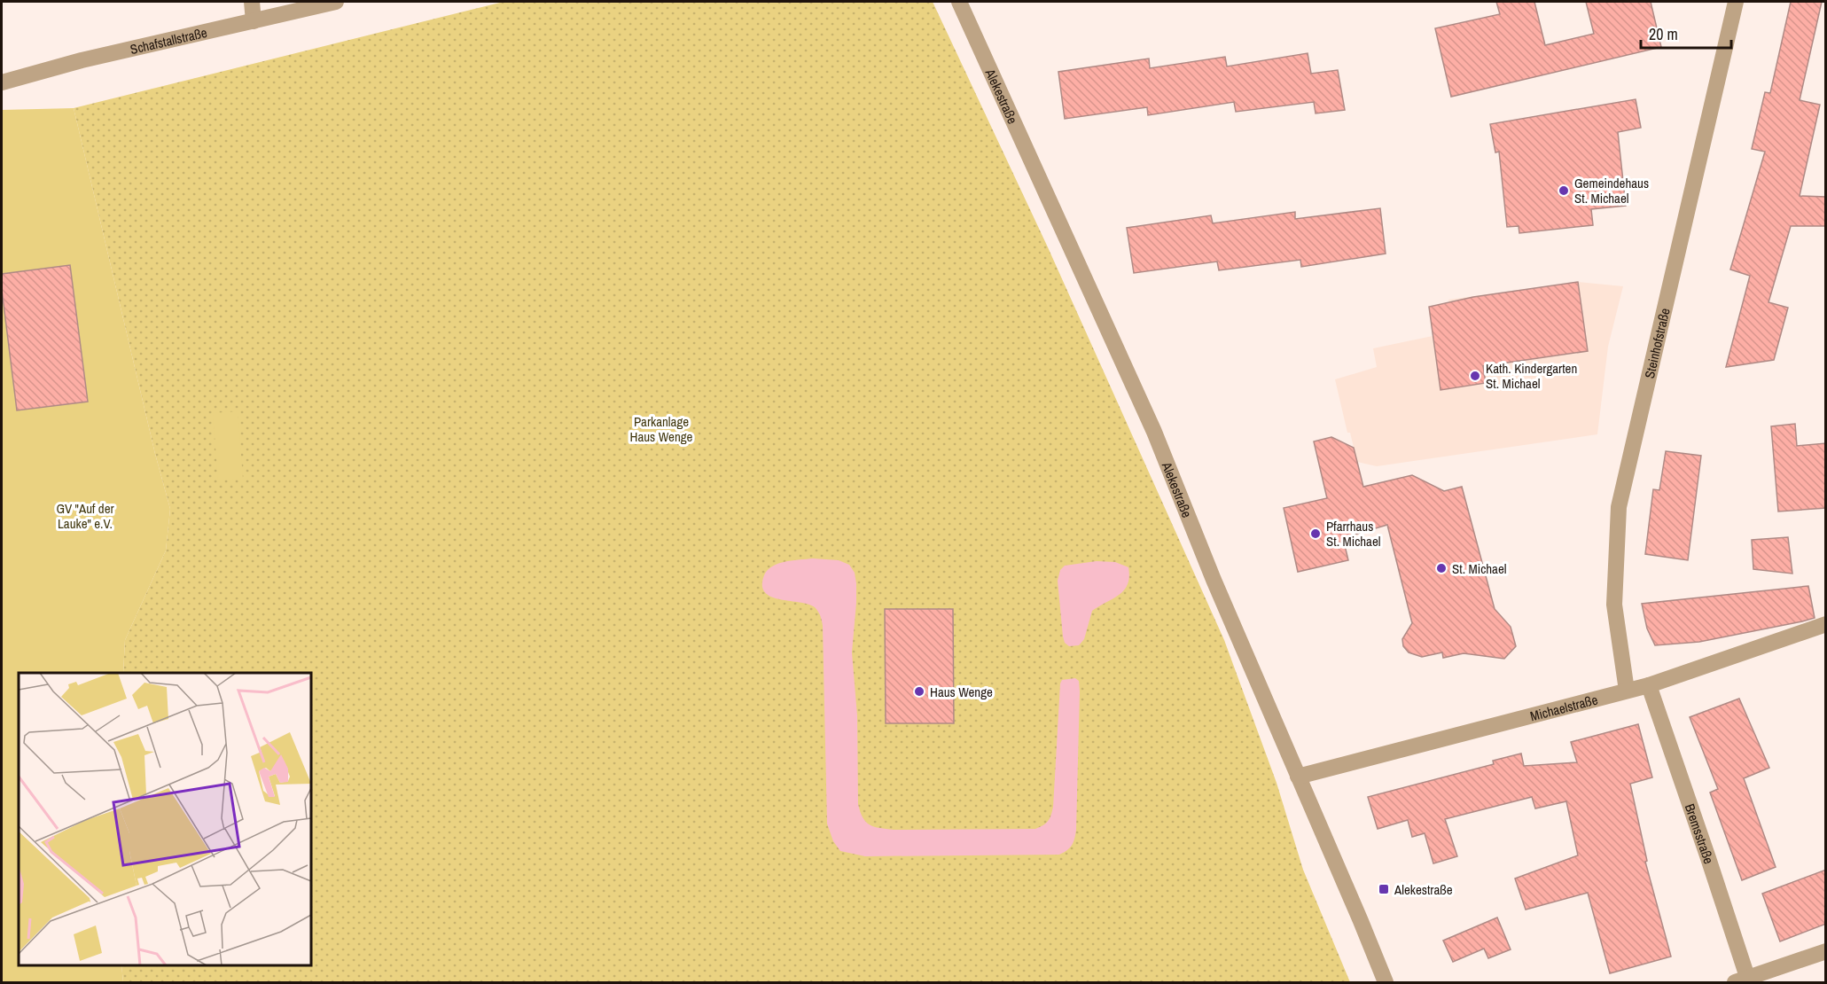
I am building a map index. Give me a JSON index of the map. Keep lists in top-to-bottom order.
{
  "streets": {
    "street": [
      "Schafstallstraße",
      "Alekestraße",
      "Steinhofstraße",
      "Michaelstraße",
      "Bremsstraße"
    ]
  },
  "crossings": [
    ["Alekestraße", "Michaelstraße"],
    ["Steinhofstraße", "Michaelstraße"],
    ["Michaelstraße", "Bremsstraße"]
  ],
  "parks": ["Parkanlage Haus Wenge", "GV \"Auf der Lauke\" e.V."],
  "places": {
    "other": [
      "Gemeindehaus St. Michael",
      "Kath. Kindergarten St. Michael",
      "Pfarrhaus St. Michael",
      "St. Michael",
      "Haus Wenge"
    ],
    "transit": ["Alekestraße"]
  },
  "scale_bar": "20 m"
}
